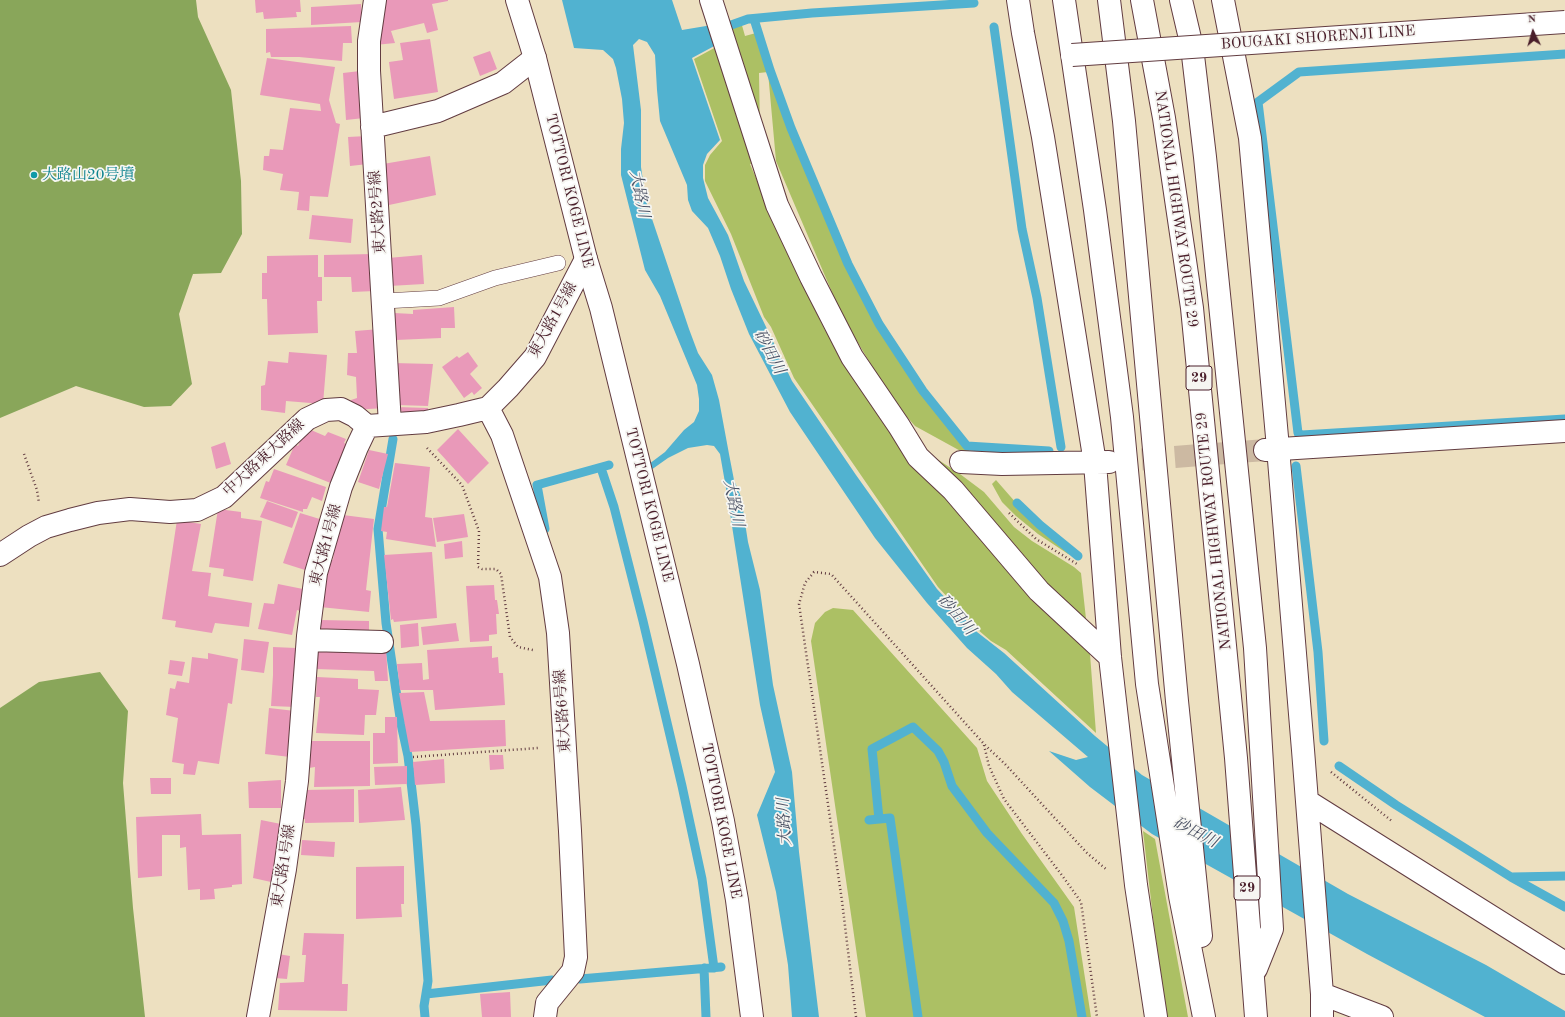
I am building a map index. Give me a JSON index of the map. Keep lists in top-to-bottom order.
{
  "streets": {
    "main road": [
      "BOUGAKI SHORENJI LINE",
      "TOTTORI KOGE LINE",
      "NATIONAL HIGHWAY ROUTE 29",
      "東大路2号線",
      "東大路1号線",
      "29",
      "中大路東大路線",
      "東大路6号線"
    ]
  },
  "crossings": [
    ["TOTTORI KOGE LINE", "東大路1号線"],
    ["東大路1号線", "中大路東大路線"],
    ["東大路1号線", "東大路6号線"]
  ],
  "water": ["大路川", "砂田川"],
  "places": ["大路山20号墳"],
  "north": "top"
}
